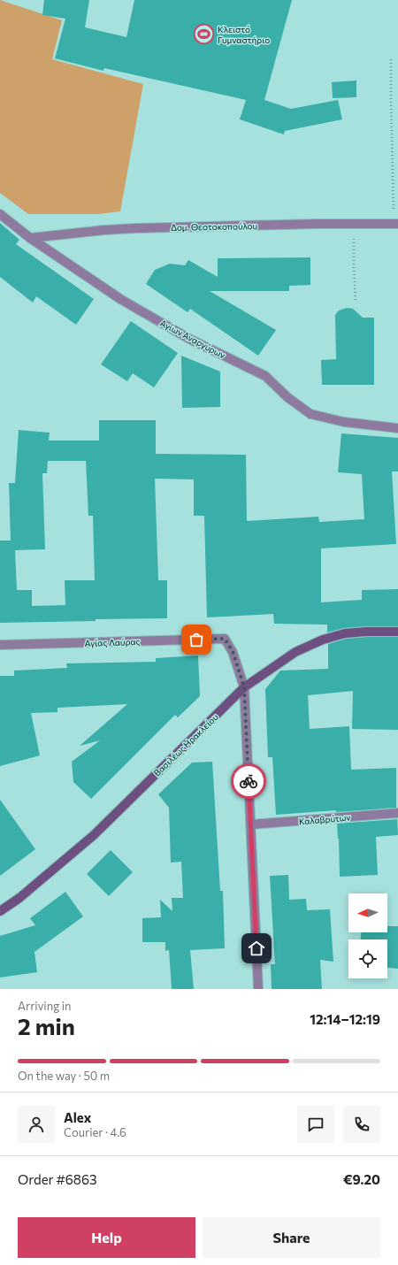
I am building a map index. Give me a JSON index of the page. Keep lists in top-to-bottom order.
{
  "streets": {
    "street": [
      "Δομ. Θεοτοκοπούλου",
      "Αγίων Αναργύρων",
      "Αγίας Λαύρας",
      "Βασιλέως Ηρακλείου",
      "Καλαβρύτων"
    ]
  },
  "crossings": [
    ["Δομ. Θεοτοκοπούλου", "Αγίων Αναργύρων"],
    ["Αγίας Λαύρας", "Βασιλέως Ηρακλείου"]
  ],
  "places": {
    "sports": ["Κλειστό Γυμναστήριο"]
  },
  "north": "left",
  "page": {
    "heading": ["2 min", "Arriving in", "12:14–12:19"],
    "panel": [
      "Alex",
      "Courier · 4.6",
      "Order #6863",
      "€9.20"
    ],
    "bar": "On the way · 50 m",
    "buttons": ["Help", "Share"]
  }
}
